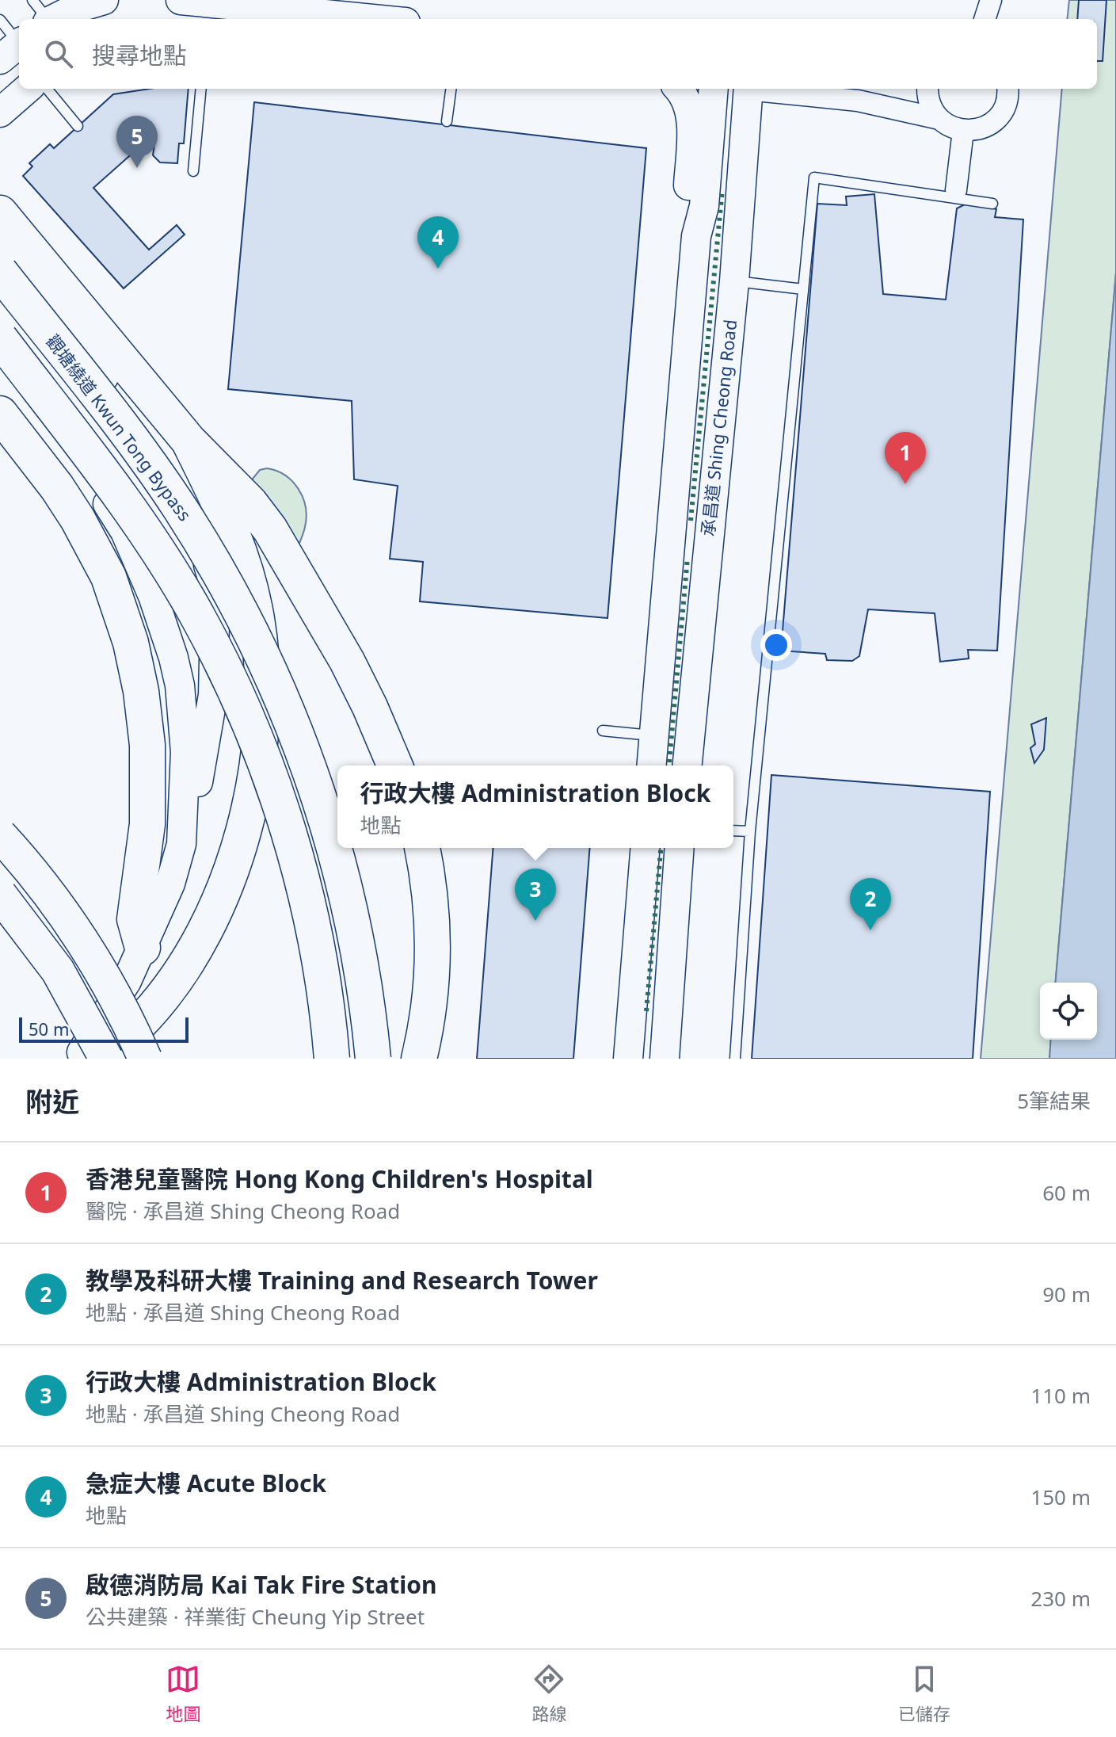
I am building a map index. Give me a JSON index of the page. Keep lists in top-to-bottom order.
{
  "streets": {
    "highway": ["觀塘繞道 Kwun Tong Bypass"],
    "main road": ["承昌道 Shing Cheong Road"]
  },
  "scale_bar": "50 m",
  "page": {
    "search": "搜尋地點",
    "pins": [
      "5",
      "4",
      "1",
      "3",
      "2"
    ],
    "popup": ["行政大樓 Administration Block", "地點"],
    "scale": "50 m",
    "heading": ["附近", "5筆結果"],
    "list": [
      {
        "mark": "1",
        "name": "香港兒童醫院 Hong Kong Children's Hospital",
        "note": "醫院 · 承昌道 Shing Cheong Road",
        "value": "60 m"
      },
      {
        "mark": "2",
        "name": "教學及科研大樓 Training and Research Tower",
        "note": "地點 · 承昌道 Shing Cheong Road",
        "value": "90 m"
      },
      {
        "mark": "3",
        "name": "行政大樓 Administration Block",
        "note": "地點 · 承昌道 Shing Cheong Road",
        "value": "110 m"
      },
      {
        "mark": "4",
        "name": "急症大樓 Acute Block",
        "note": "地點",
        "value": "150 m"
      },
      {
        "mark": "5",
        "name": "啟德消防局 Kai Tak Fire Station",
        "note": "公共建築 · 祥業街 Cheung Yip Street",
        "value": "230 m"
      }
    ],
    "nav": ["地圖", "路線", "已儲存"]
  }
}
